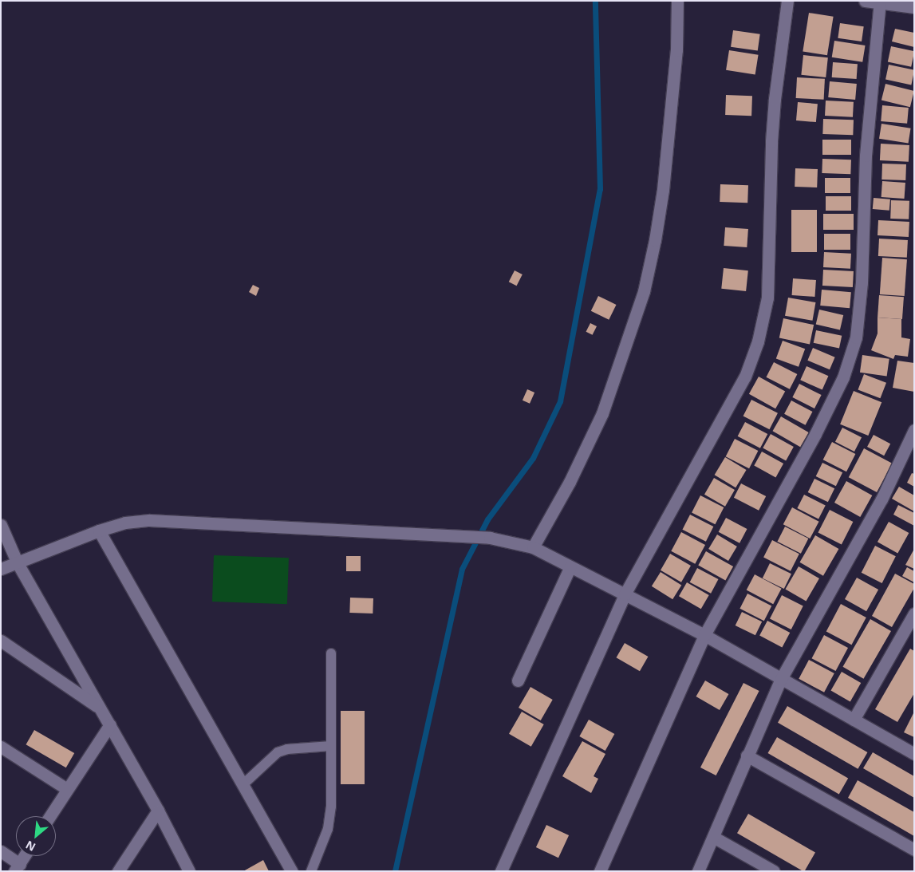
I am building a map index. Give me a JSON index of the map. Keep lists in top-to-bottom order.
{
  "north": "bottom left"
}
